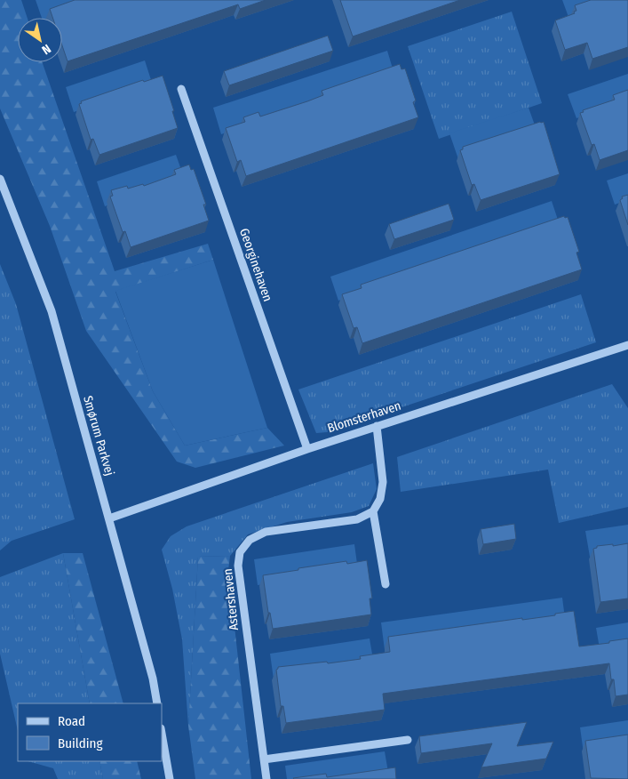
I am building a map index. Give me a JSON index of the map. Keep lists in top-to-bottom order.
{
  "streets": {
    "street": [
      "Georginehaven",
      "Blomsterhaven",
      "Smørum Parkvej",
      "Astershaven"
    ]
  },
  "crossings": [
    ["Georginehaven", "Blomsterhaven"],
    ["Blomsterhaven", "Smørum Parkvej"]
  ],
  "legend": ["Road", "Building"],
  "north": "bottom right"
}
